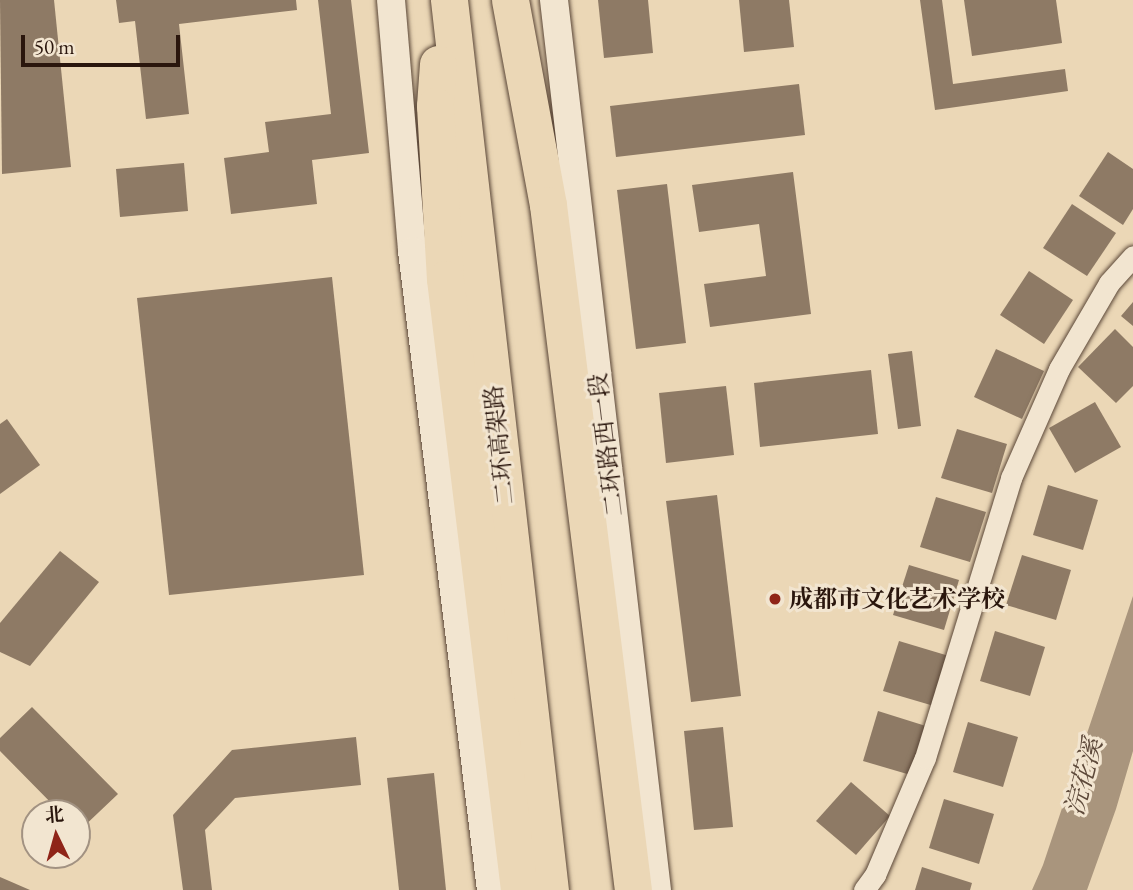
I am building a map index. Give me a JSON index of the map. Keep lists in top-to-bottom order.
{
  "streets": {
    "highway": ["二环高架路"],
    "main road": ["二环路西一段"]
  },
  "water": ["浣花溪"],
  "places": ["成都市文化艺术学校"],
  "scale_bar": "50 m",
  "north": "top"
}
